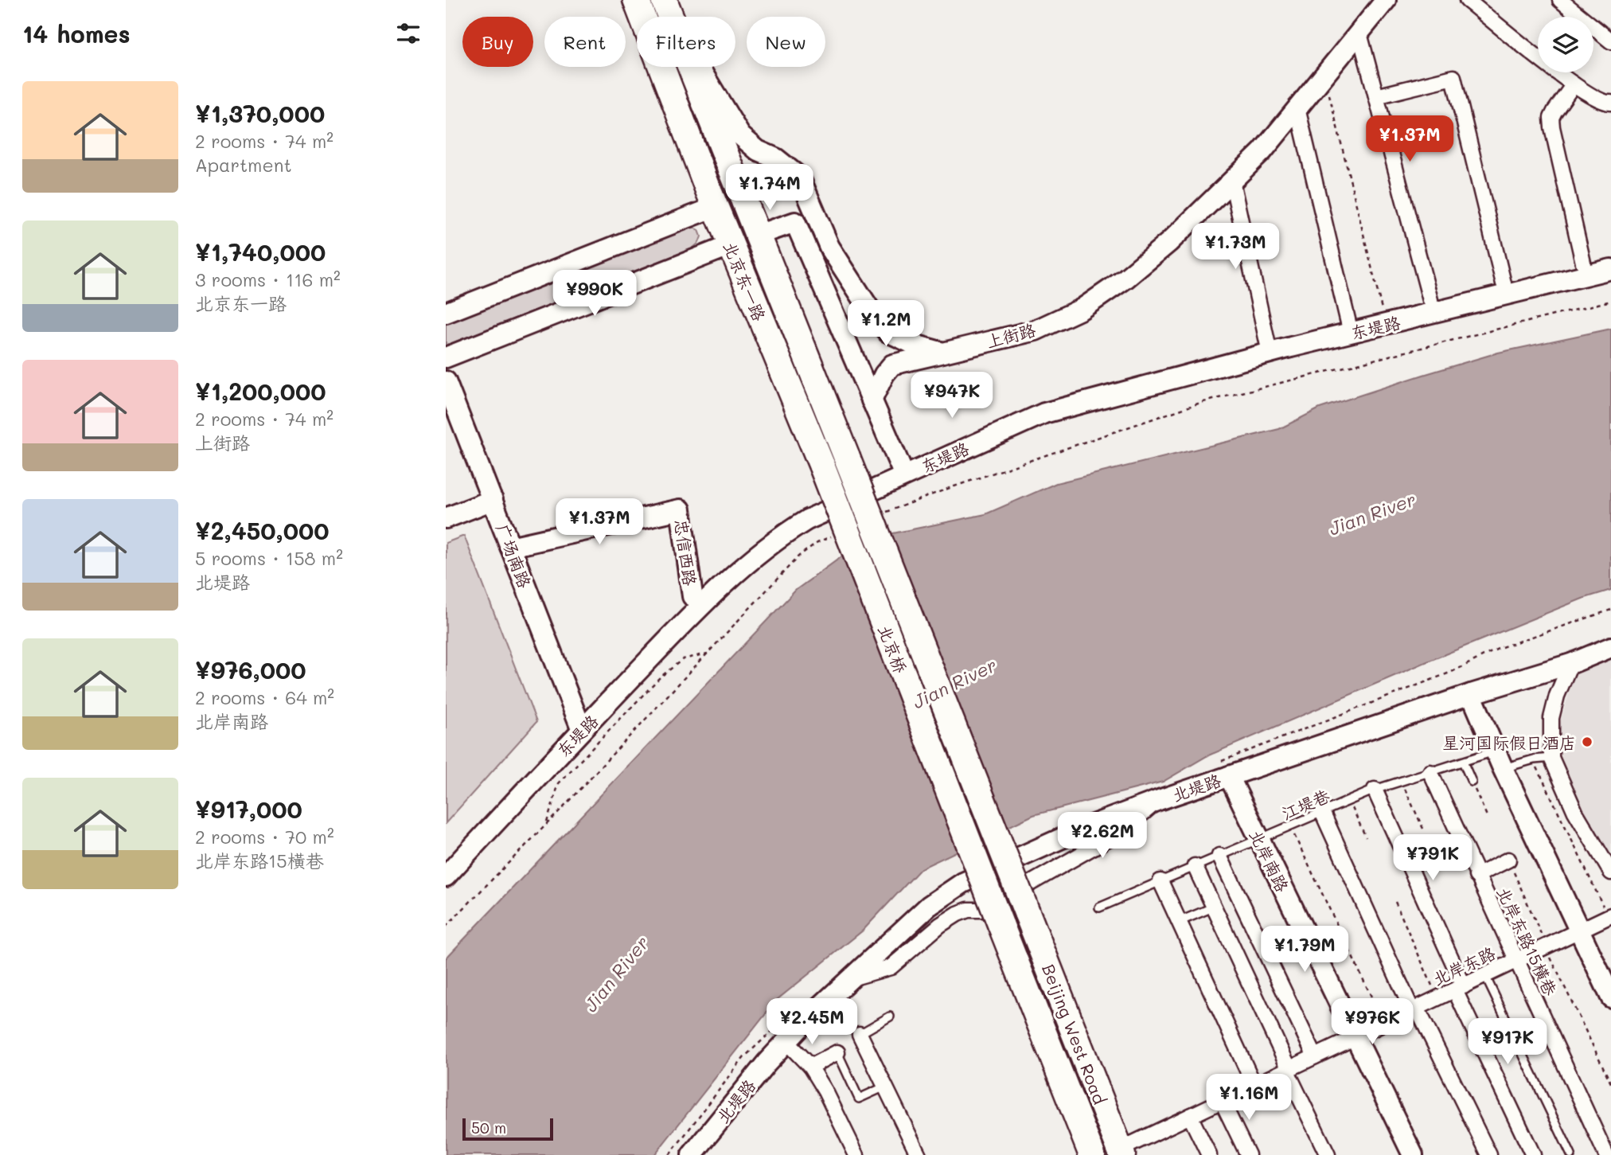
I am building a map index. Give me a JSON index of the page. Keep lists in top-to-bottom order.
{
  "streets": {
    "highway": ["北京东一路", "北京桥", "Beijing West Road"],
    "main road": [
      "东堤路",
      "上街路",
      "忠信西路",
      "广场南路",
      "北堤路",
      "北岸南路"
    ],
    "street": ["北岸东路15横巷", "北岸东路"],
    "lane": ["江堤巷"]
  },
  "crossings": [
    ["北京东一路", "北京桥"],
    ["东堤路", "忠信西路"],
    ["东堤路", "广场南路"],
    ["忠信西路", "广场南路"],
    ["北京桥", "Beijing West Road"],
    ["北堤路", "北岸南路"],
    ["江堤巷", "北岸南路"],
    ["江堤巷", "北岸东路15横巷"],
    ["北岸南路", "北岸东路"],
    ["北岸东路15横巷", "北岸东路"],
    ["北岸东路", "Beijing West Road"]
  ],
  "water": ["Jian River"],
  "places": ["星河国际假日酒店"],
  "scale_bar": "50 m",
  "page": {
    "heading": "14 homes",
    "chip": [
      "Buy",
      "Rent",
      "Filters",
      "New"
    ],
    "list": [
      {
        "name": "¥1,370,000",
        "note": "2 rooms · 74 m² · Apartment"
      },
      {
        "name": "¥1,740,000",
        "note": "3 rooms · 116 m² · 北京东一路"
      },
      {
        "name": "¥1,200,000",
        "note": "2 rooms · 74 m² · 上街路"
      },
      {
        "name": "¥2,450,000",
        "note": "5 rooms · 158 m² · 北堤路"
      },
      {
        "name": "¥976,000",
        "note": "2 rooms · 64 m² · 北岸南路"
      },
      {
        "name": "¥917,000",
        "note": "2 rooms · 70 m² · 北岸东路15横巷"
      }
    ],
    "price": [
      "¥1.37M",
      "¥1.74M",
      "¥1.73M",
      "¥990K",
      "¥1.2M",
      "¥947K",
      "¥1.37M",
      "¥2.62M",
      "¥791K",
      "¥1.79M",
      "¥2.45M",
      "¥976K",
      "¥917K",
      "¥1.16M"
    ],
    "scale": "50 m"
  }
}
